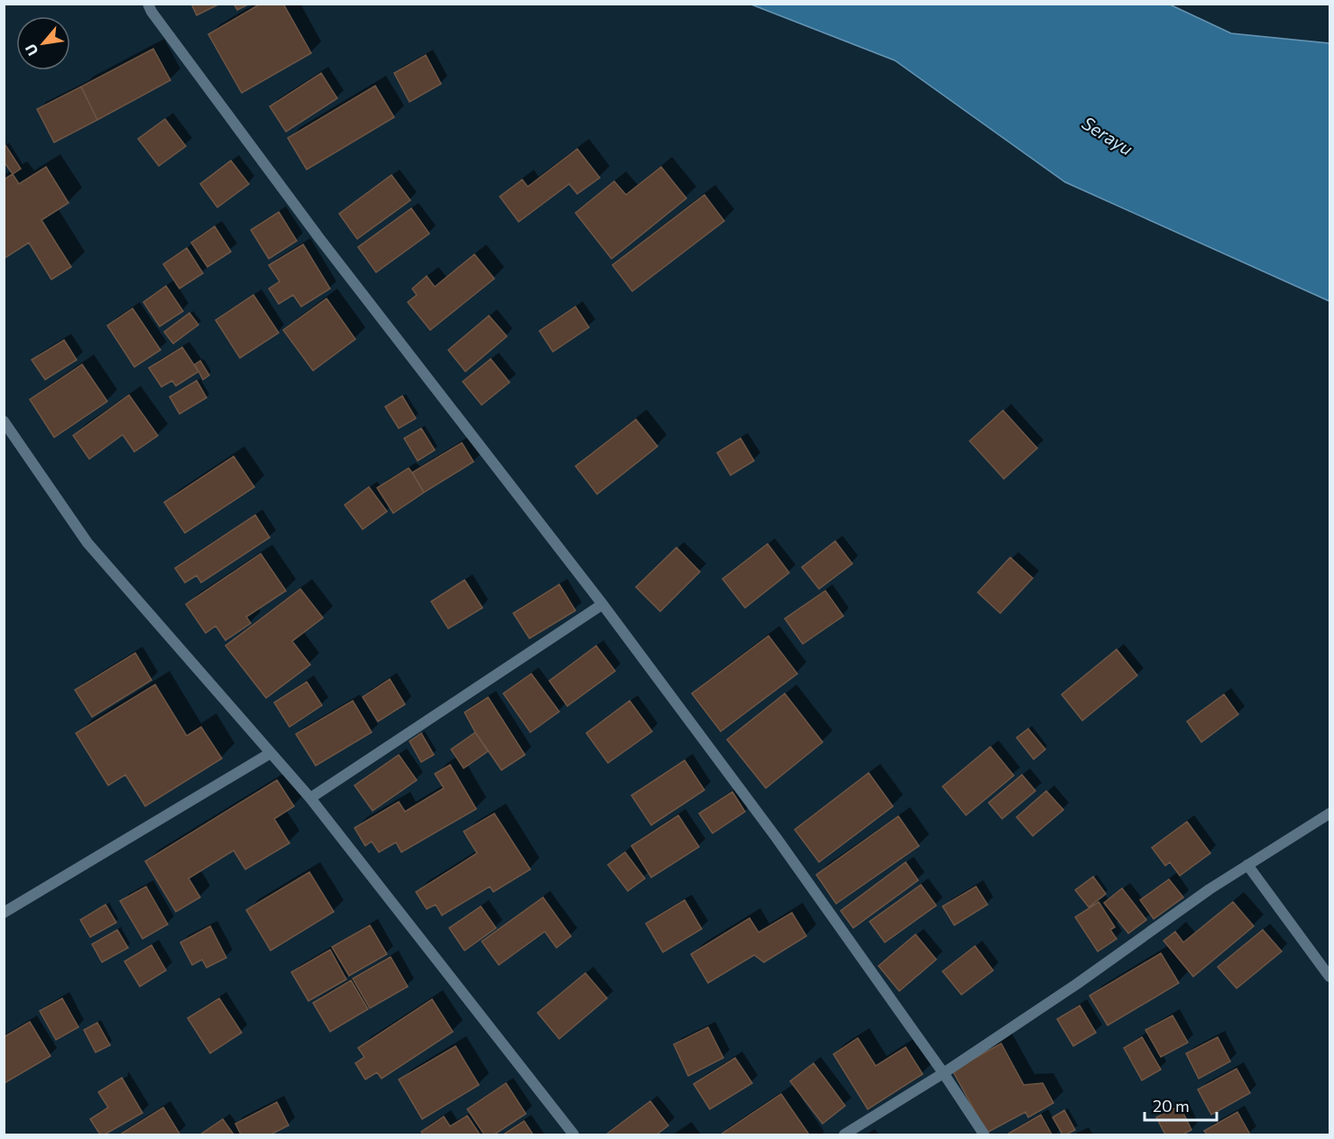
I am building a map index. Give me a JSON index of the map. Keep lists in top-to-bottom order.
{
  "water": ["Serayu"],
  "scale_bar": "20 m",
  "north": "bottom left"
}
